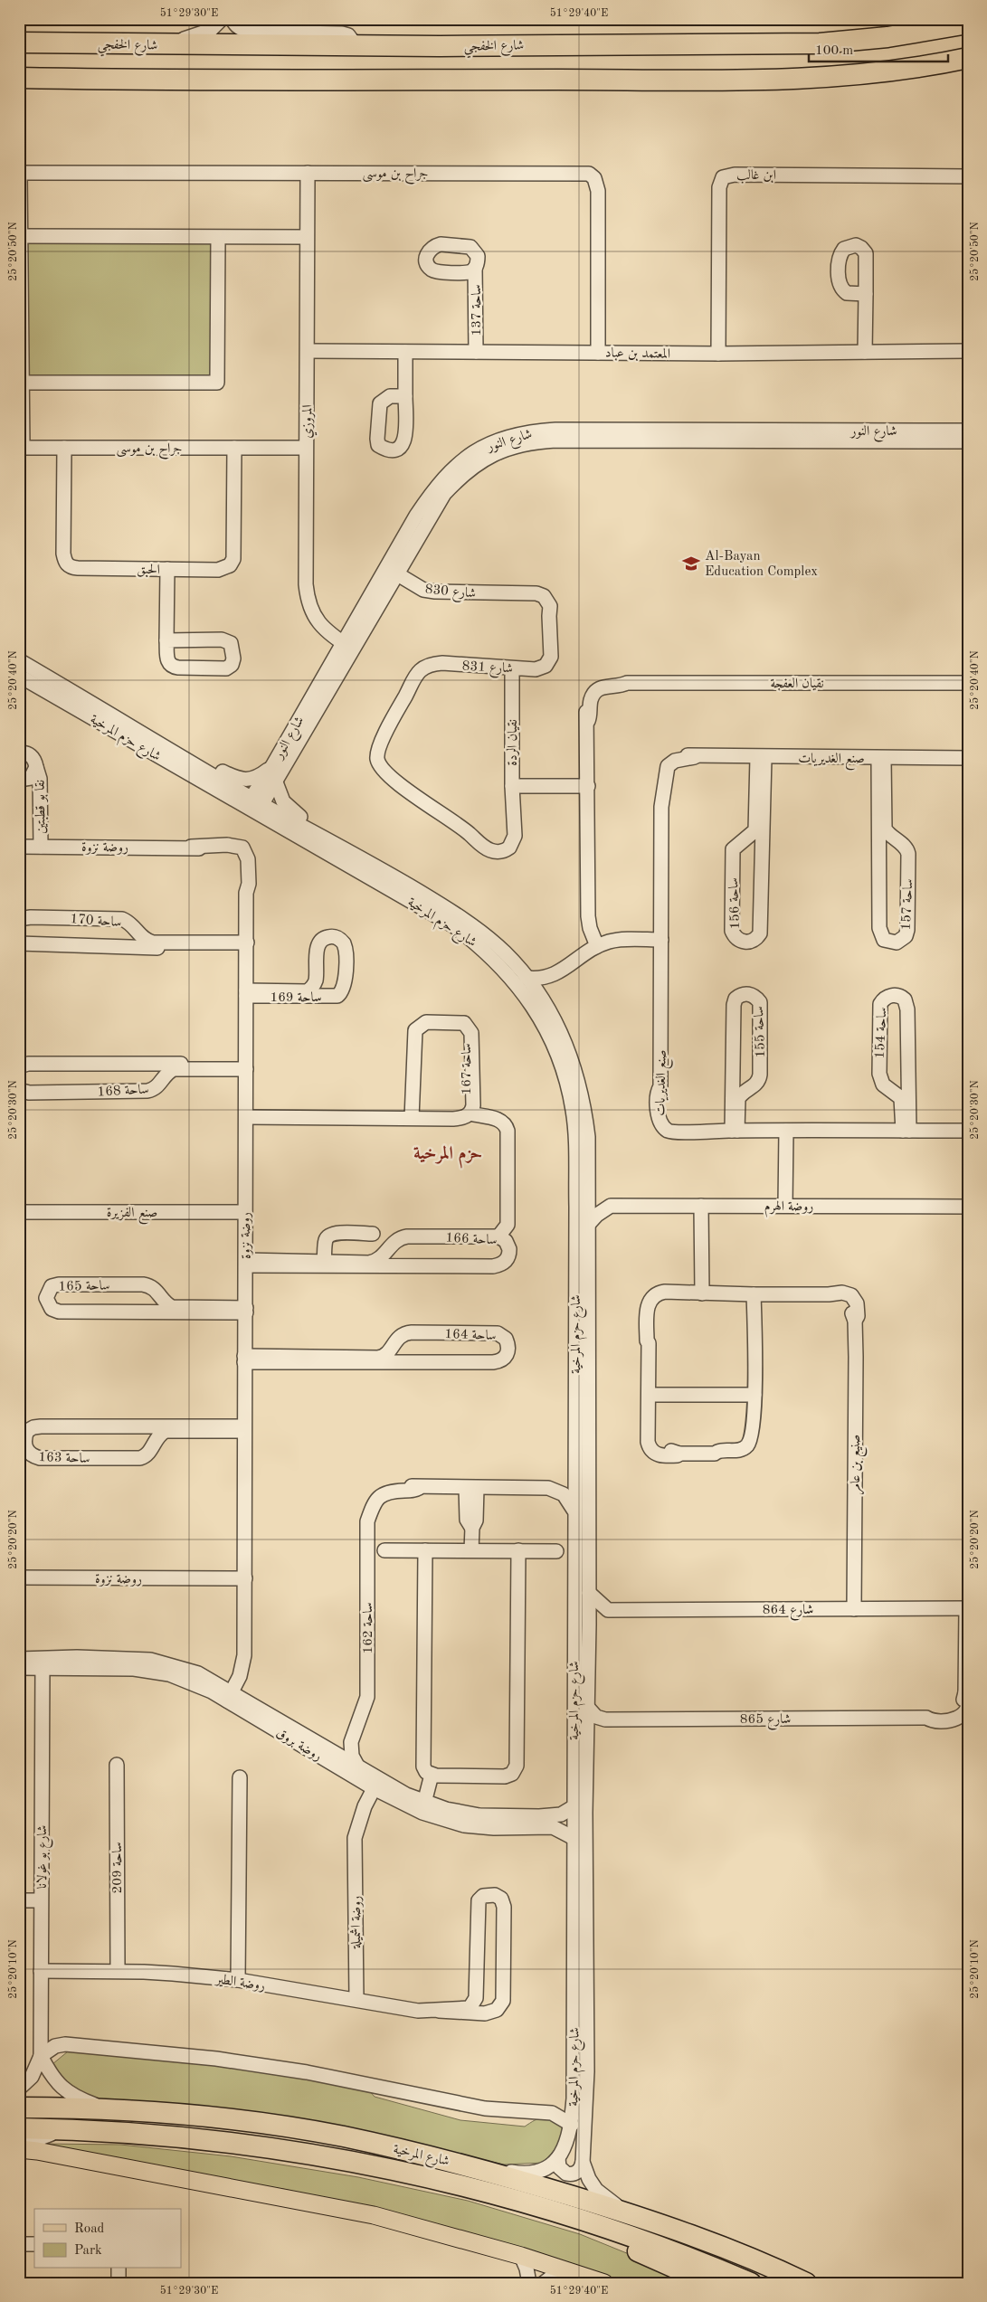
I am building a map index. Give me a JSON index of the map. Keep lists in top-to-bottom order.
{
  "streets": {
    "highway": ["شارع الخفجي", "شارع المرخية"],
    "street": [
      "جراح بن موسى",
      "ابن غالب",
      "ساحة 137",
      "المعتمد بن عباد",
      "المروزي",
      "شارع النور",
      "الحبق",
      "شارع 830",
      "شارع 831",
      "نقيان العفجة",
      "شارع حزم المرخية",
      "نقيان الردة",
      "صنع الغديريات",
      "نقا بو قطبتين",
      "روضة نزوة",
      "ساحة 156",
      "ساحة 157",
      "ساحة 170",
      "ساحة 169",
      "ساحة 155",
      "ساحة 154",
      "ساحة 167",
      "ساحة 168",
      "روضة الهرم",
      "صنع الفزيرة",
      "ساحة 166",
      "ساحة 165",
      "ساحة 164",
      "ساحة 163",
      "صنيع بن عامر",
      "شارع 864",
      "ساحة 162",
      "شارع 865",
      "روضة بروق",
      "شارع بو غولانا",
      "ساحة 209",
      "روضة اشميلة",
      "روضة الطير"
    ]
  },
  "crossings": [
    ["جراح بن موسى", "المعتمد بن عباد"],
    ["جراح بن موسى", "المروزي"],
    ["جراح بن موسى", "الحبق"],
    ["ابن غالب", "المعتمد بن عباد"],
    ["ساحة 137", "المعتمد بن عباد"],
    ["المعتمد بن عباد", "المروزي"],
    ["المروزي", "شارع النور"],
    ["شارع النور", "شارع 830"],
    ["شارع النور", "شارع حزم المرخية"],
    ["شارع 830", "شارع 831"],
    ["شارع 831", "نقيان الردة"],
    ["شارع حزم المرخية", "ساحة 162"],
    ["شارع حزم المرخية", "روضة بروق"],
    ["شارع حزم المرخية", "شارع المرخية"],
    ["صنع الغديريات", "ساحة 156"],
    ["صنع الغديريات", "ساحة 157"],
    ["صنع الغديريات", "ساحة 155"],
    ["صنع الغديريات", "ساحة 154"],
    ["نقا بو قطبتين", "روضة نزوة"],
    ["روضة نزوة", "ساحة 170"],
    ["روضة نزوة", "ساحة 169"],
    ["روضة نزوة", "ساحة 167"],
    ["روضة نزوة", "ساحة 168"],
    ["روضة نزوة", "صنع الفزيرة"],
    ["روضة نزوة", "ساحة 166"],
    ["روضة نزوة", "ساحة 165"],
    ["روضة نزوة", "ساحة 164"],
    ["روضة نزوة", "ساحة 163"],
    ["روضة نزوة", "روضة بروق"],
    ["ساحة 167", "ساحة 166"],
    ["صنيع بن عامر", "شارع 864"],
    ["شارع 864", "شارع 865"],
    ["ساحة 162", "روضة بروق"],
    ["روضة بروق", "شارع بو غولانا"],
    ["روضة بروق", "روضة اشميلة"],
    ["شارع بو غولانا", "روضة الطير"],
    ["ساحة 209", "روضة الطير"],
    ["روضة اشميلة", "روضة الطير"]
  ],
  "districts": ["حزم المرخية"],
  "places": {
    "school or university": ["Al-Bayan Education Complex"]
  },
  "legend": ["Road", "Park"],
  "scale_bar": "100 m",
  "coordinates": [
    "51°29'30\"E",
    "51°29'40\"E",
    "25°20'50\"N",
    "25°20'40\"N",
    "25°20'30\"N",
    "25°20'20\"N",
    "25°20'10\"N"
  ]
}
